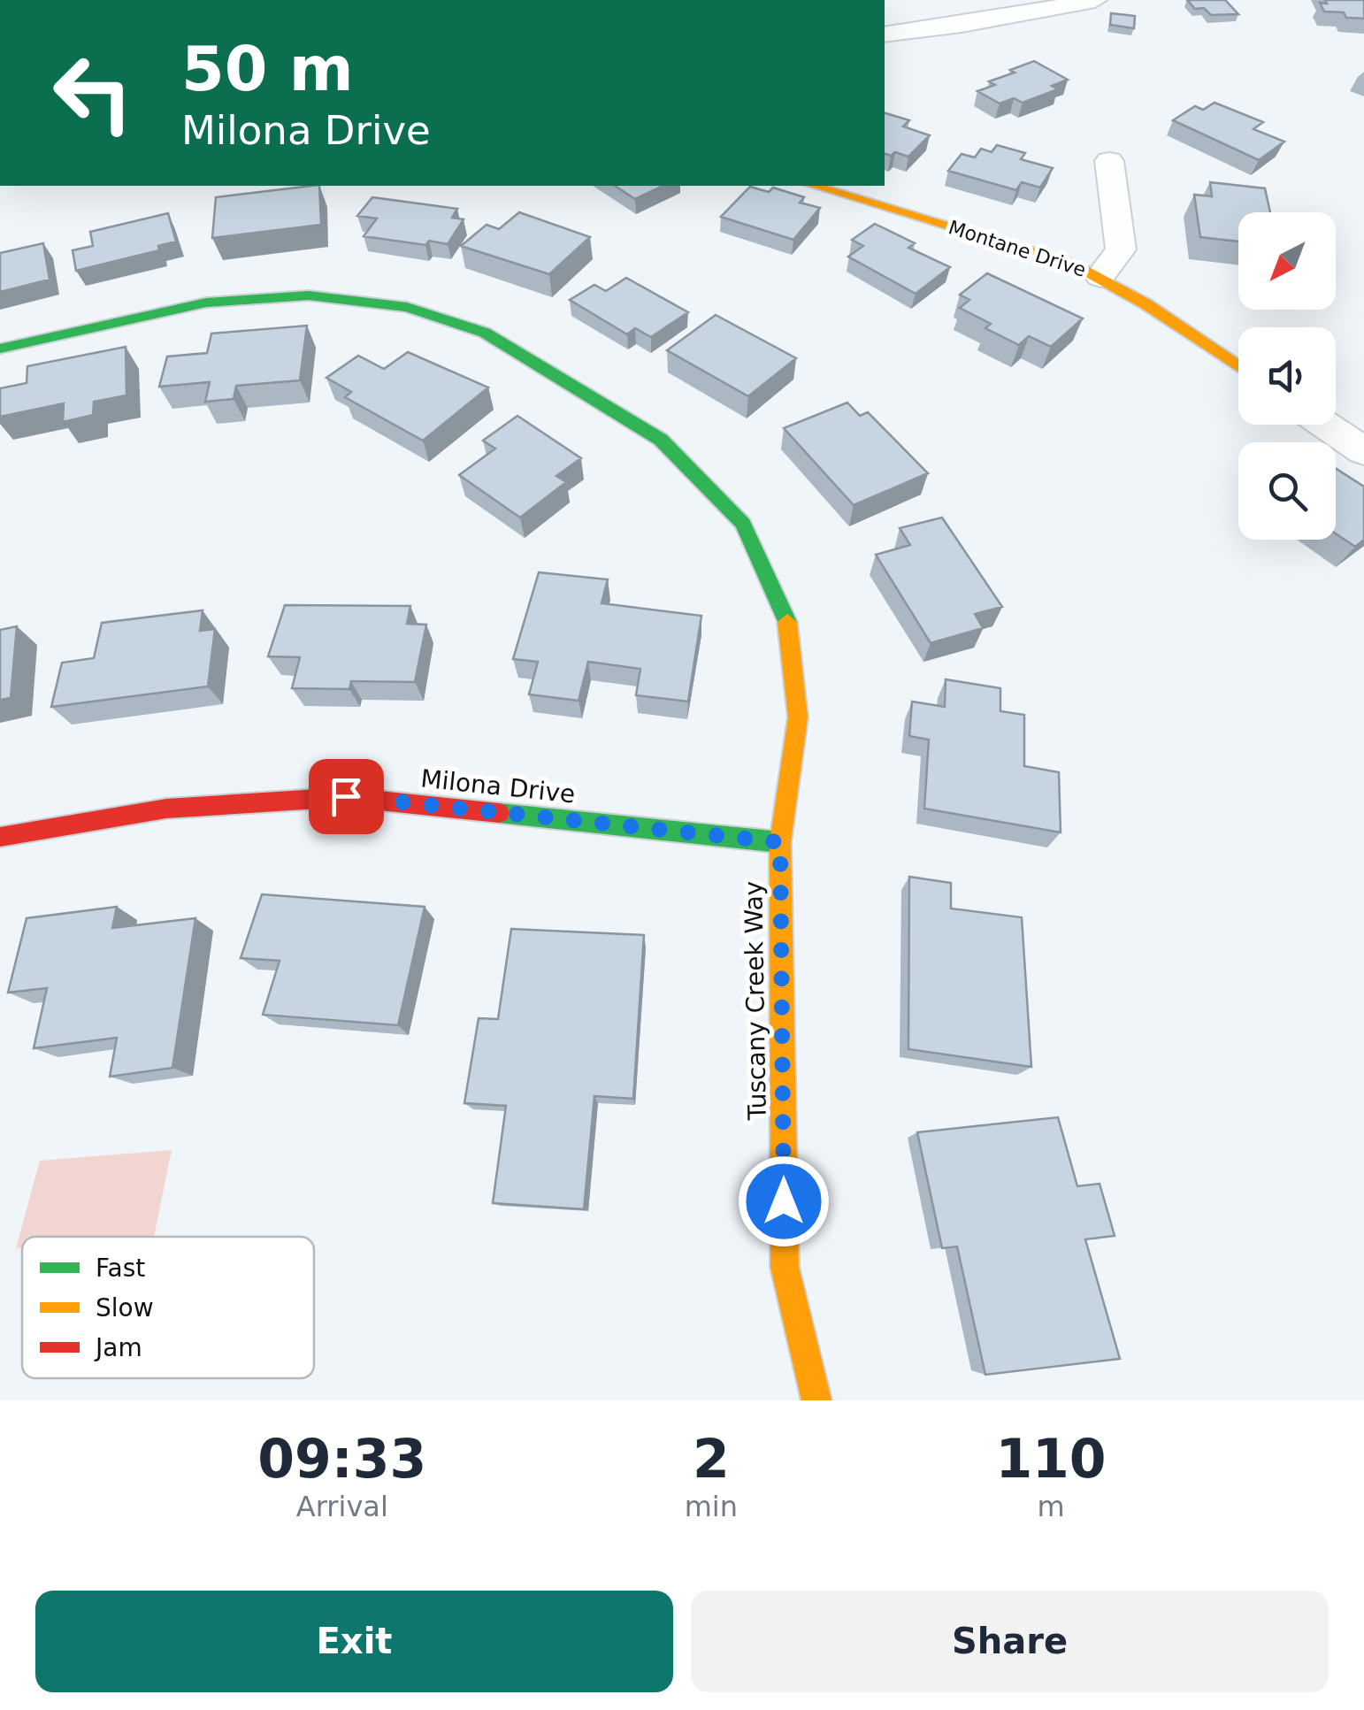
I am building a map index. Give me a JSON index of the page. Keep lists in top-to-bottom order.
{
  "streets": {
    "street": ["Montane Drive", "Milona Drive", "Tuscany Creek Way"]
  },
  "crossings": [
    ["Milona Drive", "Tuscany Creek Way"]
  ],
  "legend": ["Fast", "Slow", "Jam"],
  "north": "bottom left",
  "page": {
    "turn": ["50 m", "Milona Drive"],
    "eta": [
      "09:33",
      "Arrival",
      "2",
      "min",
      "110",
      "m"
    ],
    "buttons": ["Exit", "Share"]
  }
}
